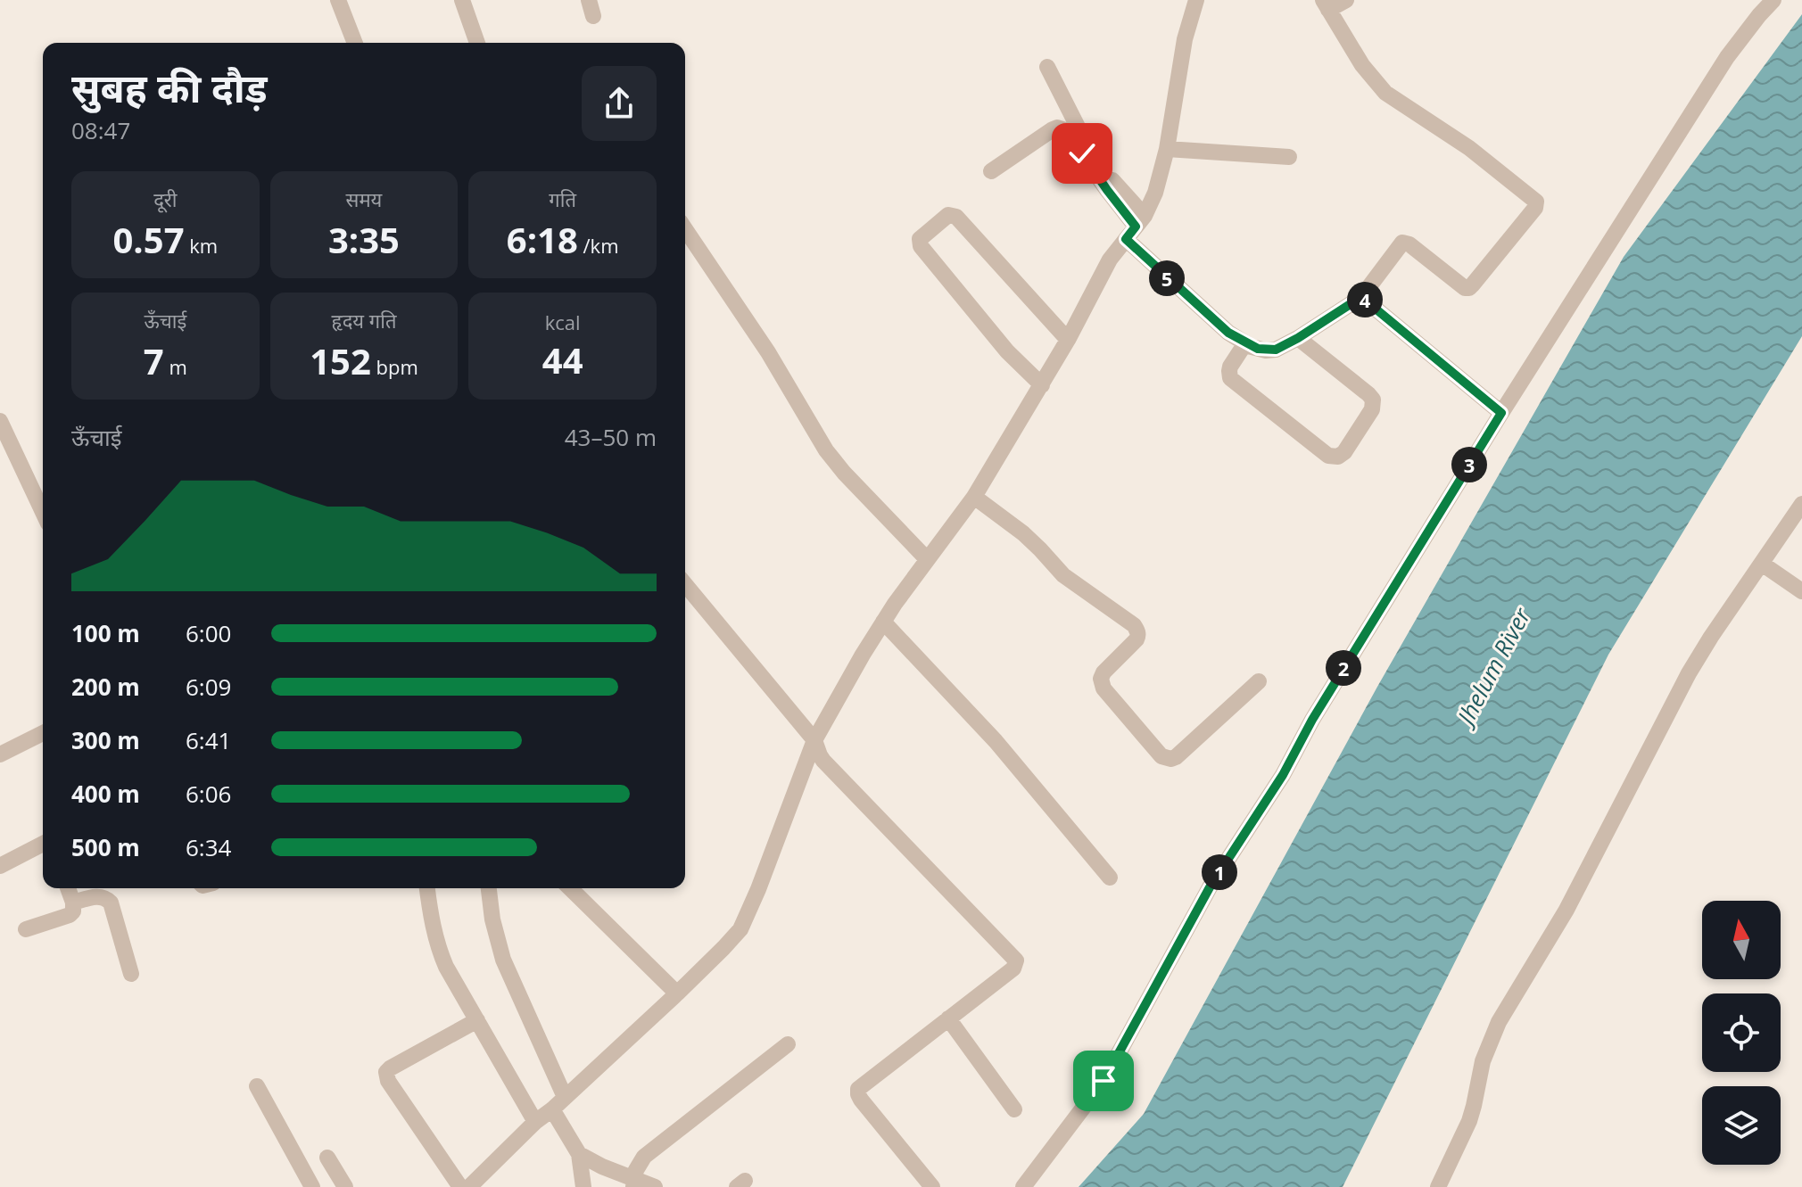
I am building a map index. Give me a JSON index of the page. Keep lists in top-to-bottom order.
{
  "water": ["Jhelum River"],
  "north": "top",
  "page": {
    "heading": ["सुबह की दौड़", "08:47"],
    "stats": [
      ["दूरी", "0.57 km"],
      ["समय", "3:35"],
      ["गति", "6:18 /km"],
      ["ऊँचाई", "7 m"],
      ["हृदय गति", "152 bpm"],
      ["kcal", "44"]
    ],
    "pins": [
      "5",
      "4",
      "3",
      "2",
      "1"
    ],
    "chart": ["ऊँचाई", "43–50 m"],
    "list": [
      {
        "name": "100 m",
        "note": "6:00"
      },
      {
        "name": "200 m",
        "note": "6:09"
      },
      {
        "name": "300 m",
        "note": "6:41"
      },
      {
        "name": "400 m",
        "note": "6:06"
      },
      {
        "name": "500 m",
        "note": "6:34"
      }
    ]
  }
}
